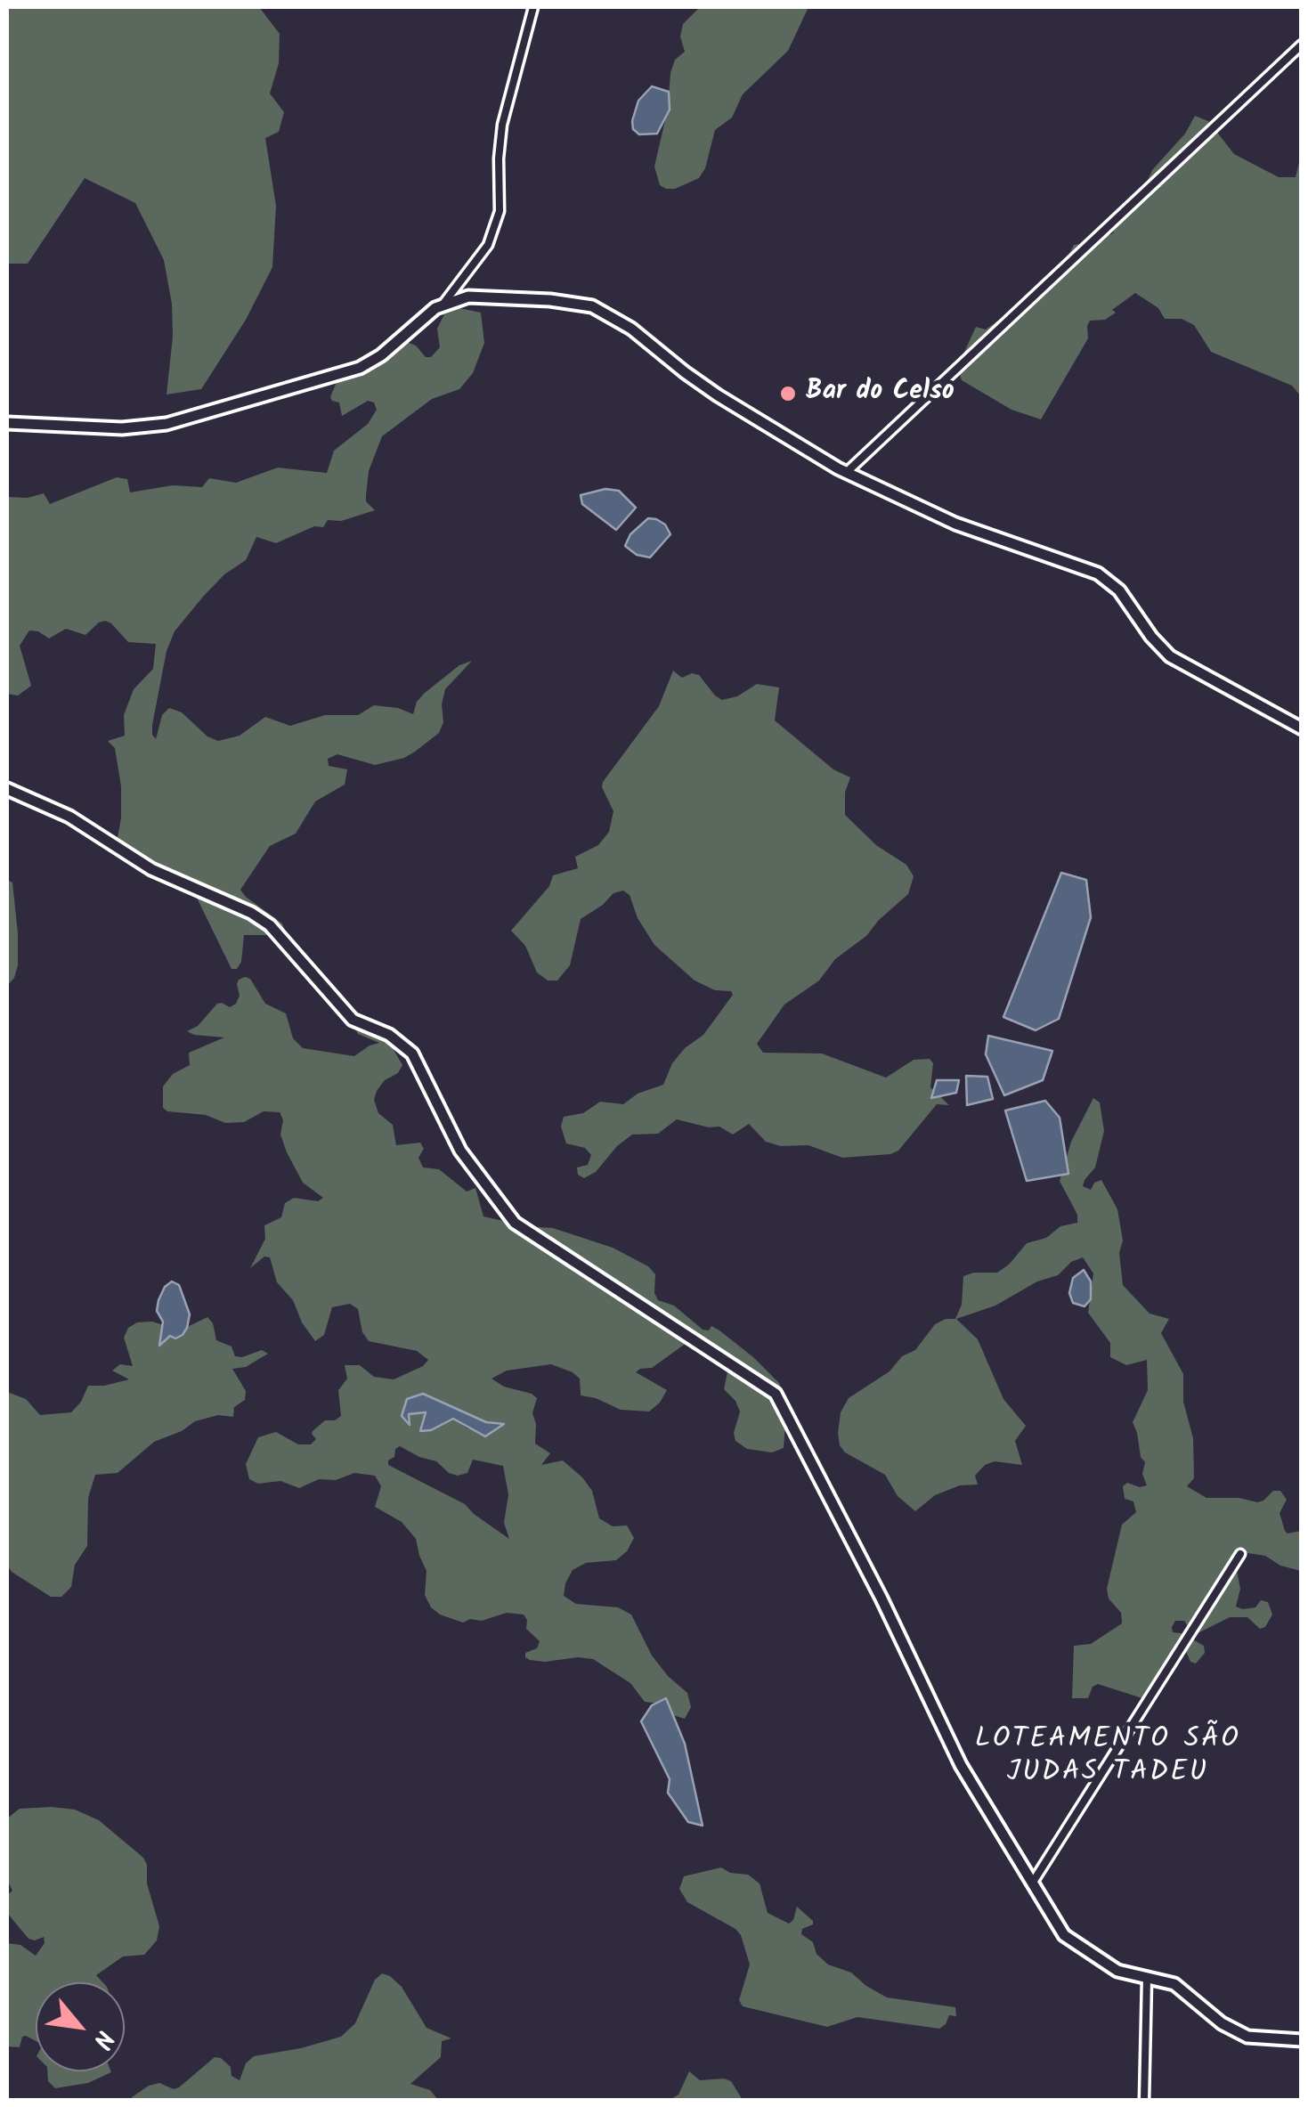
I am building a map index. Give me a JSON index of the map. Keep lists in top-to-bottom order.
{
  "districts": ["LOTEAMENTO SÃO JUDAS TADEU"],
  "places": ["Bar do Celso"],
  "north": "bottom right"
}
